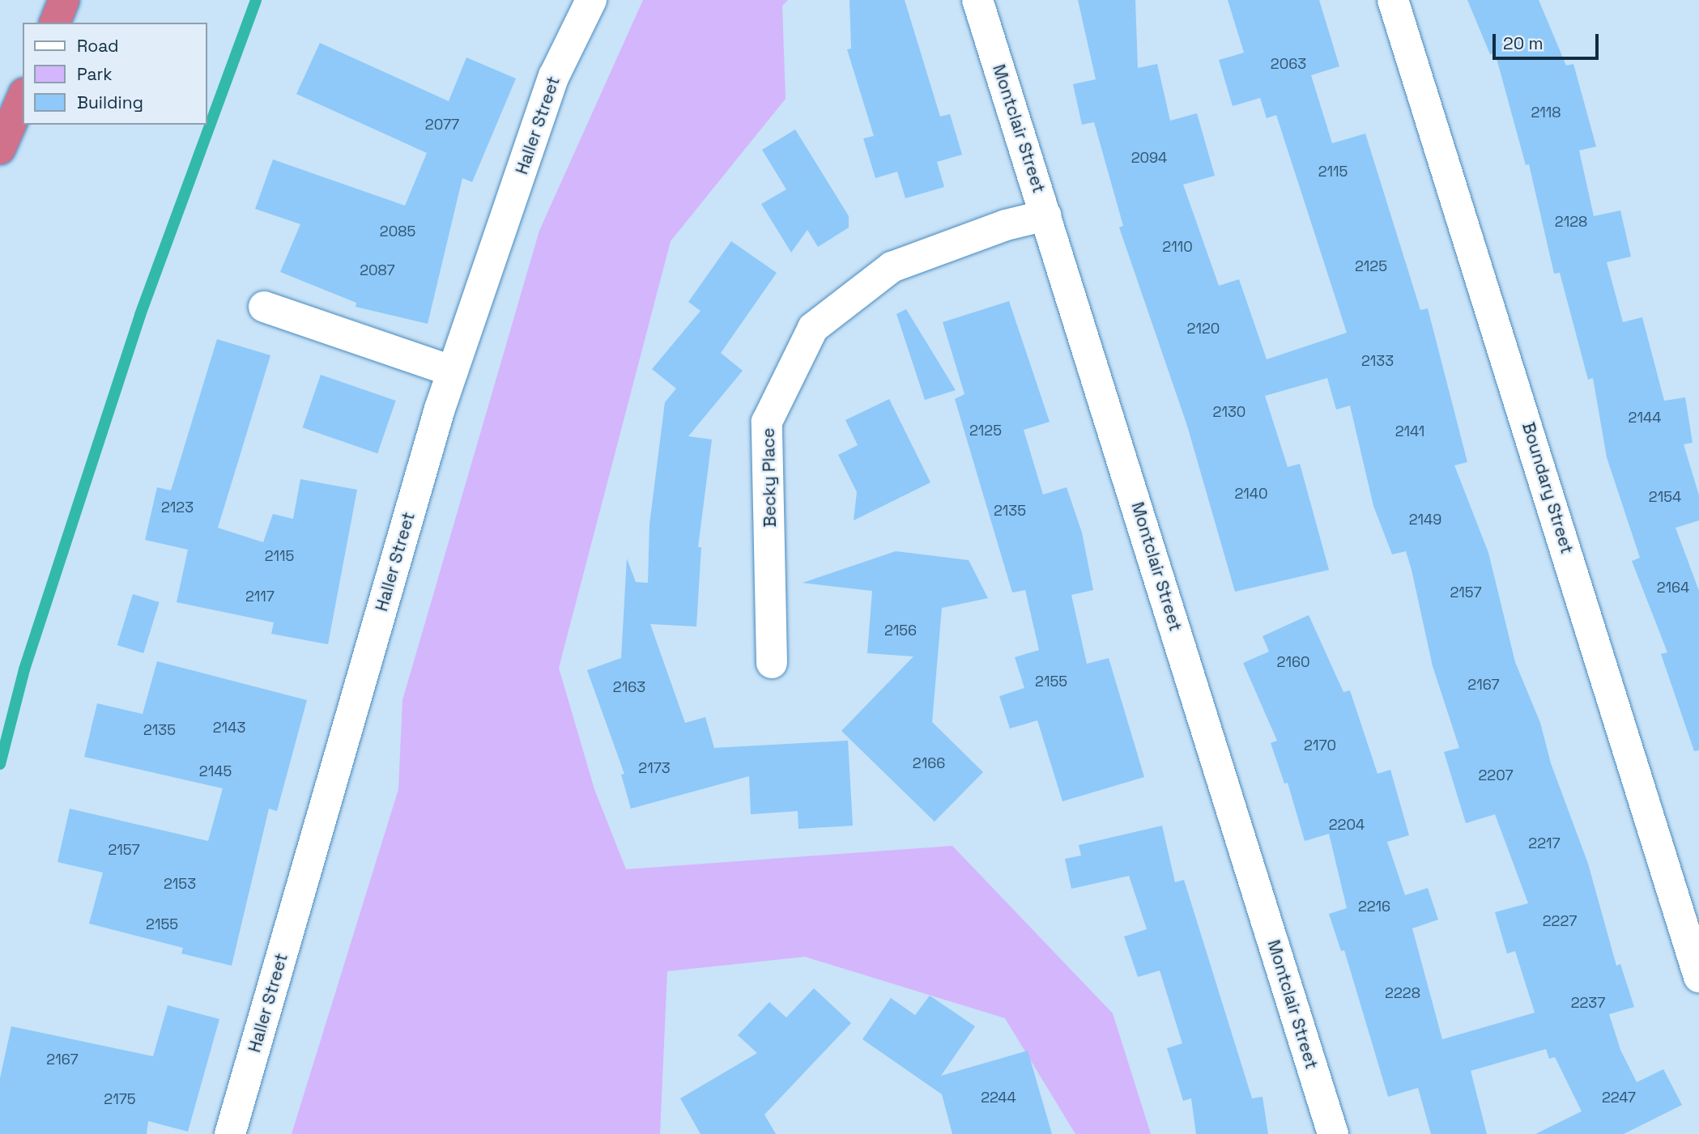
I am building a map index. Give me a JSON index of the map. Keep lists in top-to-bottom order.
{
  "streets": {
    "street": [
      "Haller Street",
      "Montclair Street",
      "Becky Place",
      "Boundary Street"
    ]
  },
  "crossings": [
    ["Montclair Street", "Becky Place"]
  ],
  "house_numbers": [
    "2063",
    "2118",
    "2077",
    "2094",
    "2115",
    "2128",
    "2085",
    "2110",
    "2125",
    "2087",
    "2120",
    "2133",
    "2130",
    "2144",
    "2125",
    "2141",
    "2140",
    "2154",
    "2123",
    "2135",
    "2149",
    "2115",
    "2164",
    "2157",
    "2117",
    "2156",
    "2160",
    "2155",
    "2167",
    "2163",
    "2143",
    "2135",
    "2170",
    "2166",
    "2173",
    "2145",
    "2207",
    "2204",
    "2217",
    "2157",
    "2153",
    "2216",
    "2227",
    "2155",
    "2228",
    "2237",
    "2167",
    "2244",
    "2247",
    "2175"
  ],
  "legend": ["Road", "Park", "Building"],
  "scale_bar": "20 m"
}
